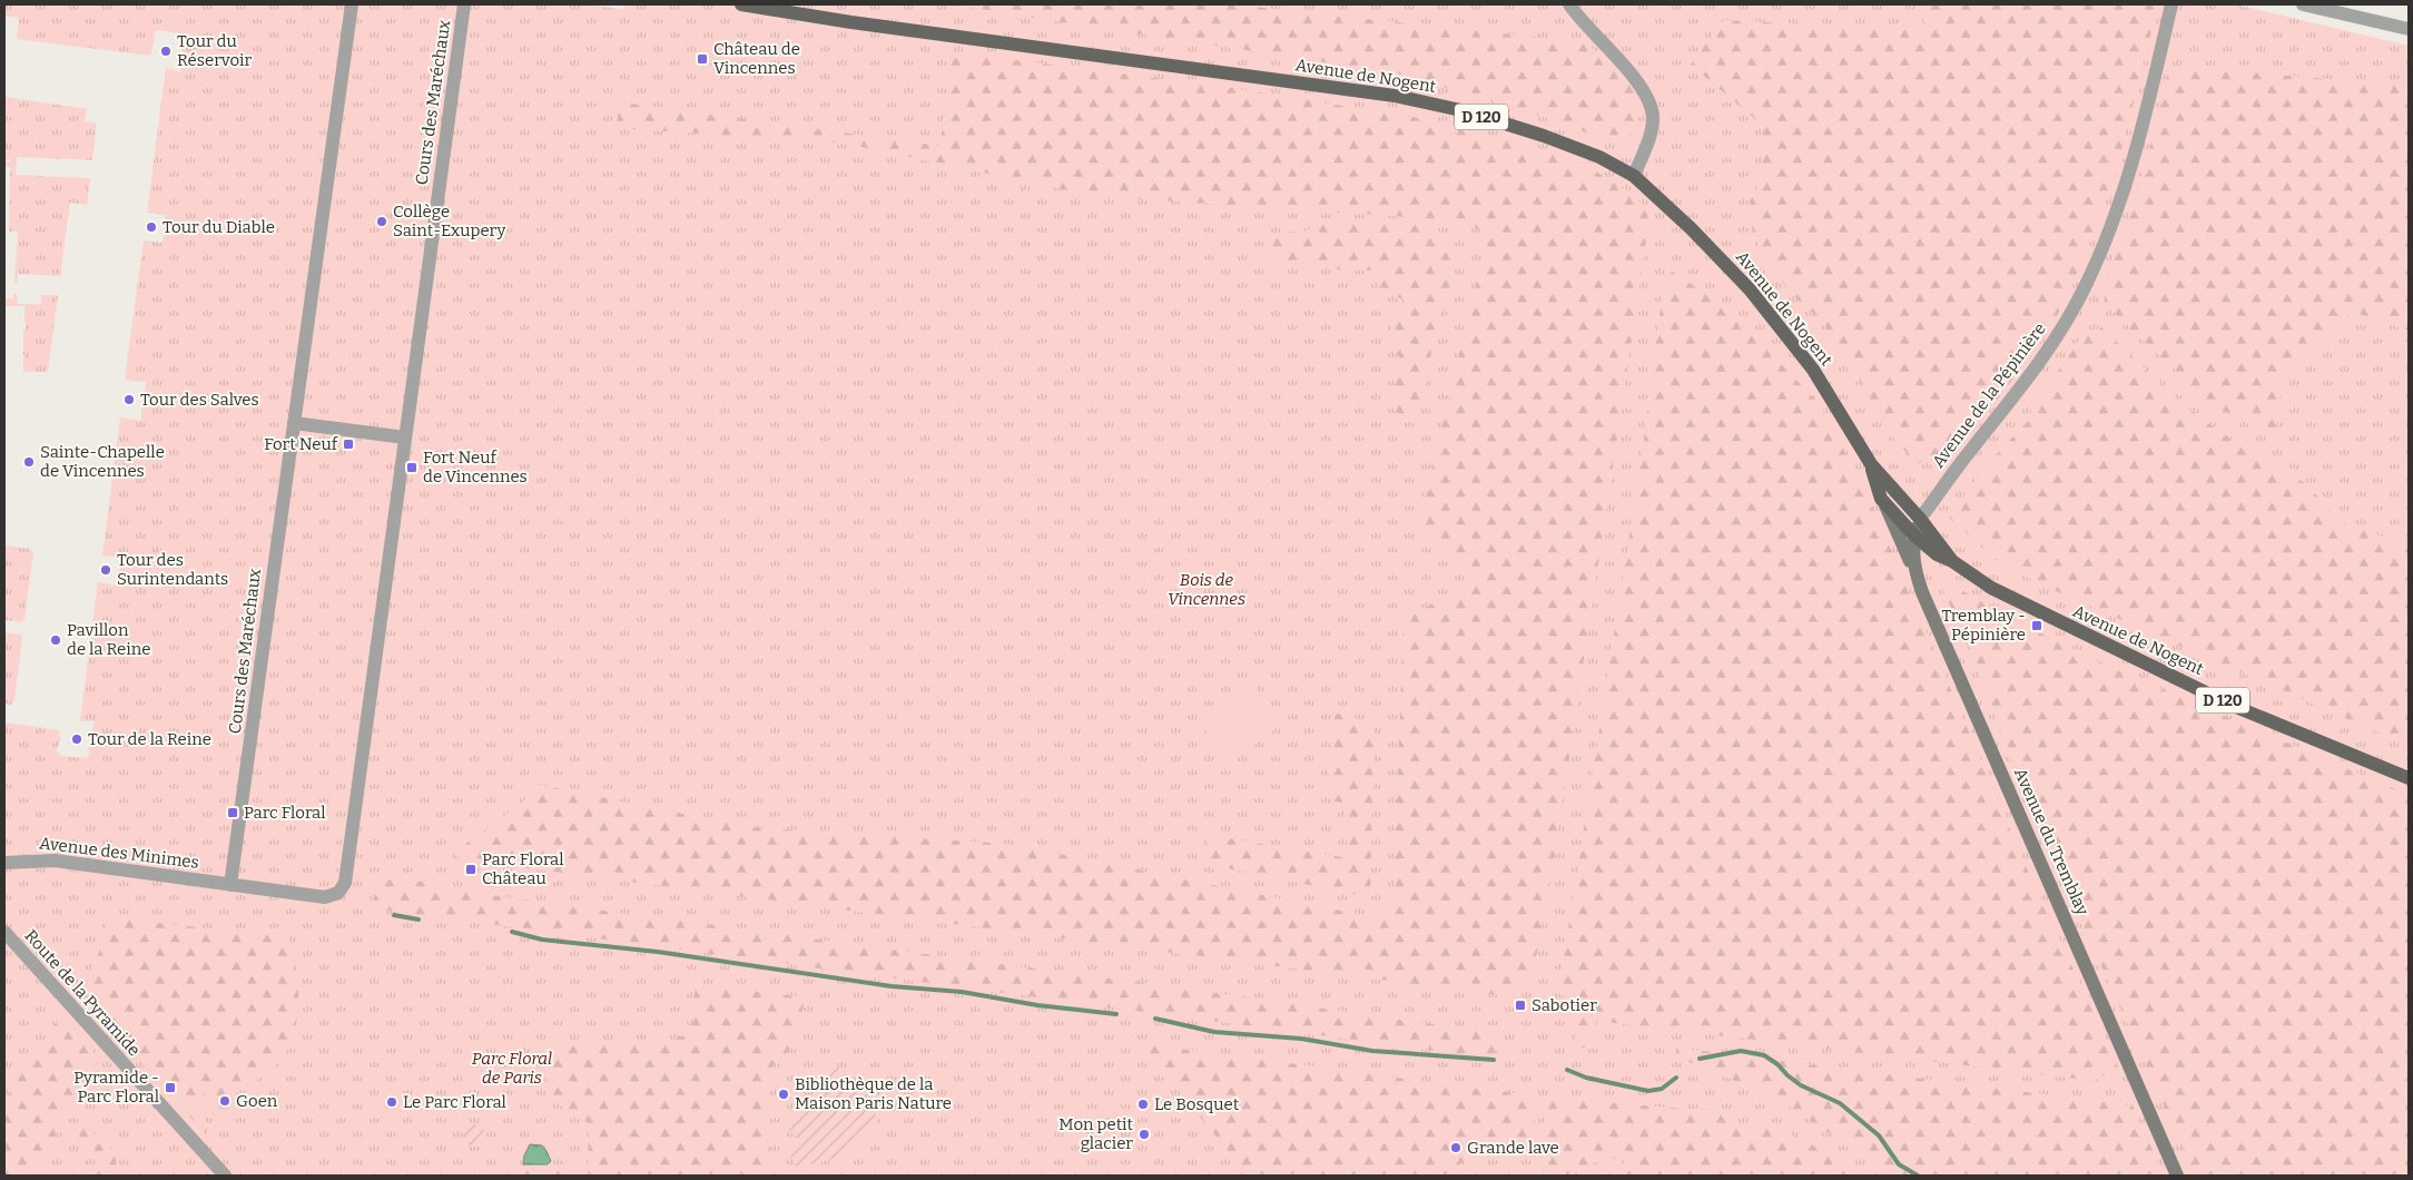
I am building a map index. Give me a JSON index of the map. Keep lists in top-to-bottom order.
{
  "streets": {
    "main road": ["Avenue de Nogent", "D 120", "Avenue du Tremblay"],
    "street": [
      "Cours des Maréchaux",
      "Avenue de la Pépinière",
      "Avenue des Minimes",
      "Route de la Pyramide"
    ]
  },
  "crossings": [
    ["Avenue de Nogent", "Avenue de la Pépinière"],
    ["Avenue de Nogent", "Avenue du Tremblay"],
    ["Cours des Maréchaux", "Avenue des Minimes"],
    ["Avenue de la Pépinière", "Avenue du Tremblay"]
  ],
  "parks": ["Bois de Vincennes", "Parc Floral de Paris"],
  "places": {
    "other": [
      "Tour du Réservoir",
      "Collège Saint-Exupery",
      "Tour du Diable",
      "Tour des Salves",
      "Sainte-Chapelle de Vincennes",
      "Tour des Surintendants",
      "Pavillon de la Reine",
      "Tour de la Reine",
      "Bibliothèque de la Maison Paris Nature",
      "Goen",
      "Le Parc Floral",
      "Le Bosquet",
      "Mon petit glacier",
      "Grande lave"
    ],
    "transit": [
      "Château de Vincennes",
      "Fort Neuf",
      "Fort Neuf de Vincennes",
      "Tremblay - Pépinière",
      "Parc Floral",
      "Parc Floral Château",
      "Sabotier",
      "Pyramide - Parc Floral"
    ]
  }
}
